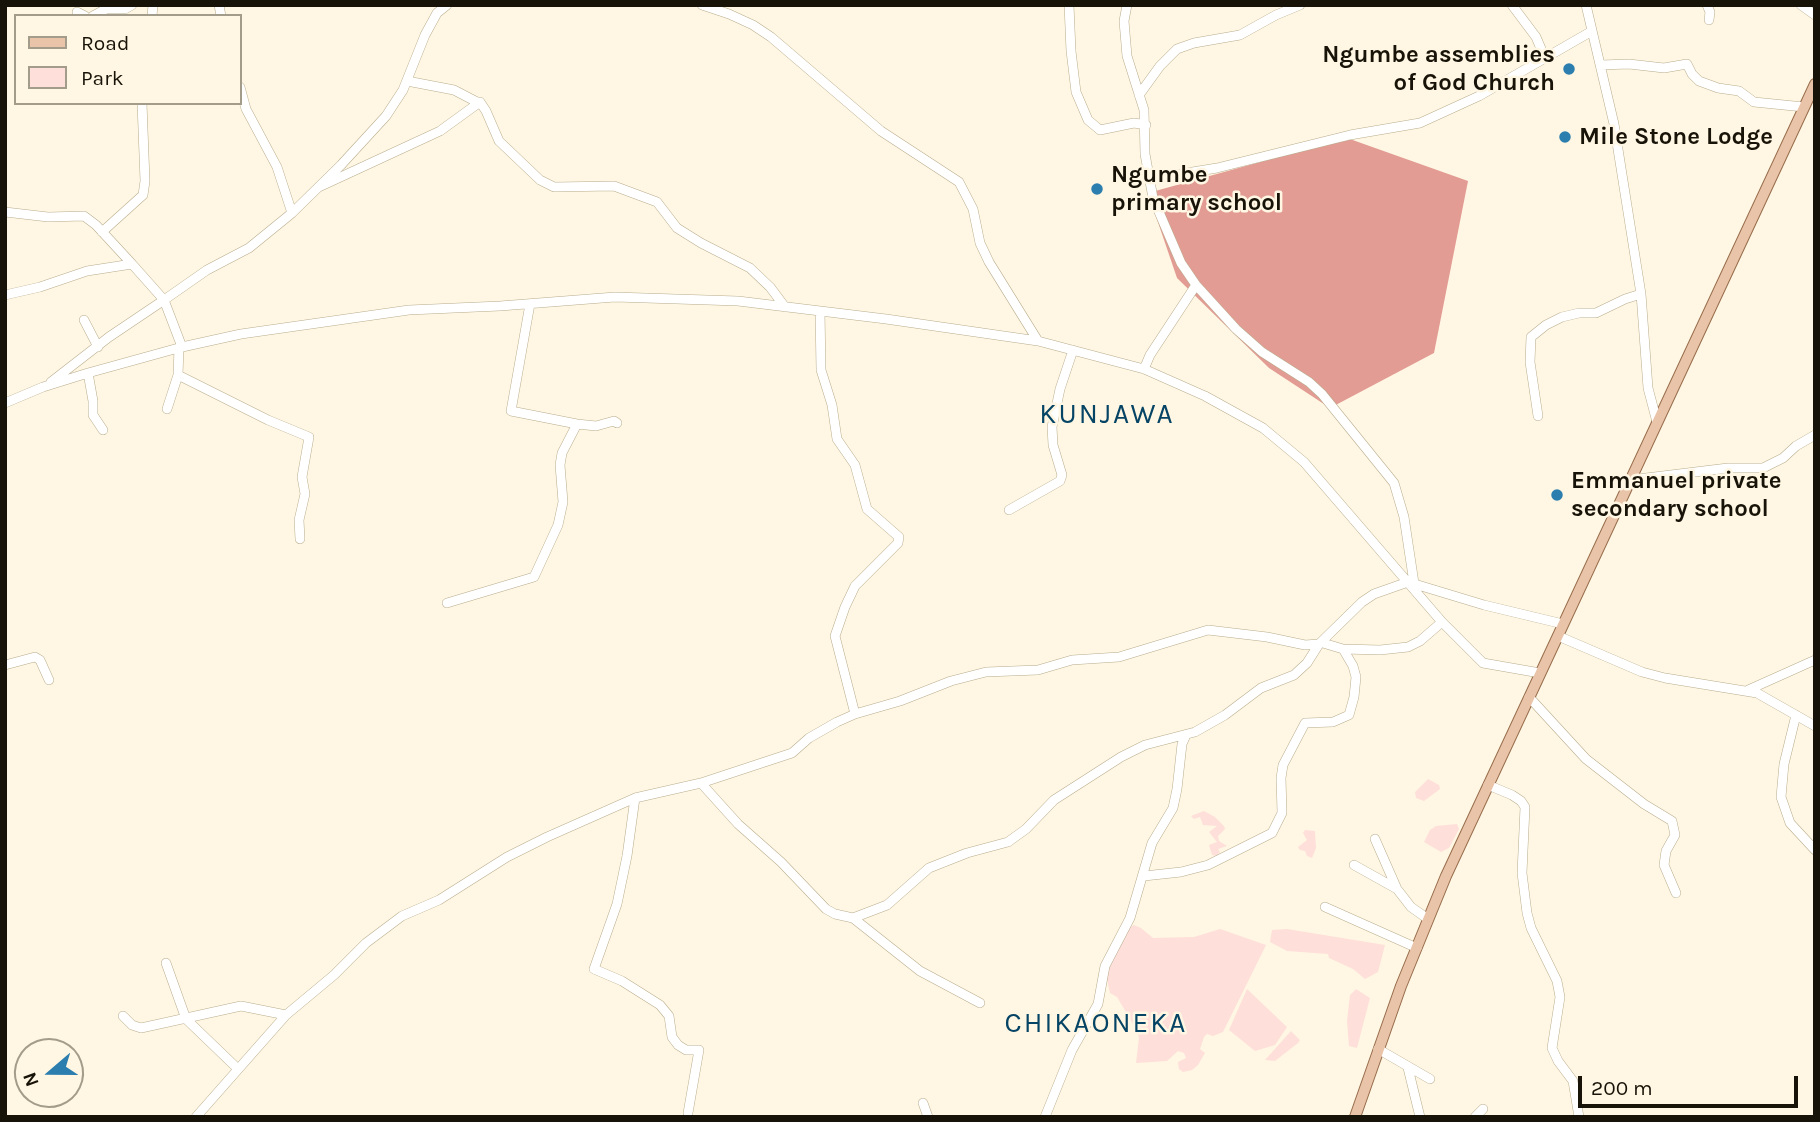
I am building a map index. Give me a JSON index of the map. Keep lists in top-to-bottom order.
{
  "districts": ["KUNJAWA", "CHIKAONEKA"],
  "places": [
    "Ngumbe assemblies of God Church",
    "Mile Stone Lodge",
    "Ngumbe primary school",
    "Emmanuel private secondary school"
  ],
  "legend": ["Road", "Park"],
  "scale_bar": "200 m",
  "north": "left"
}
